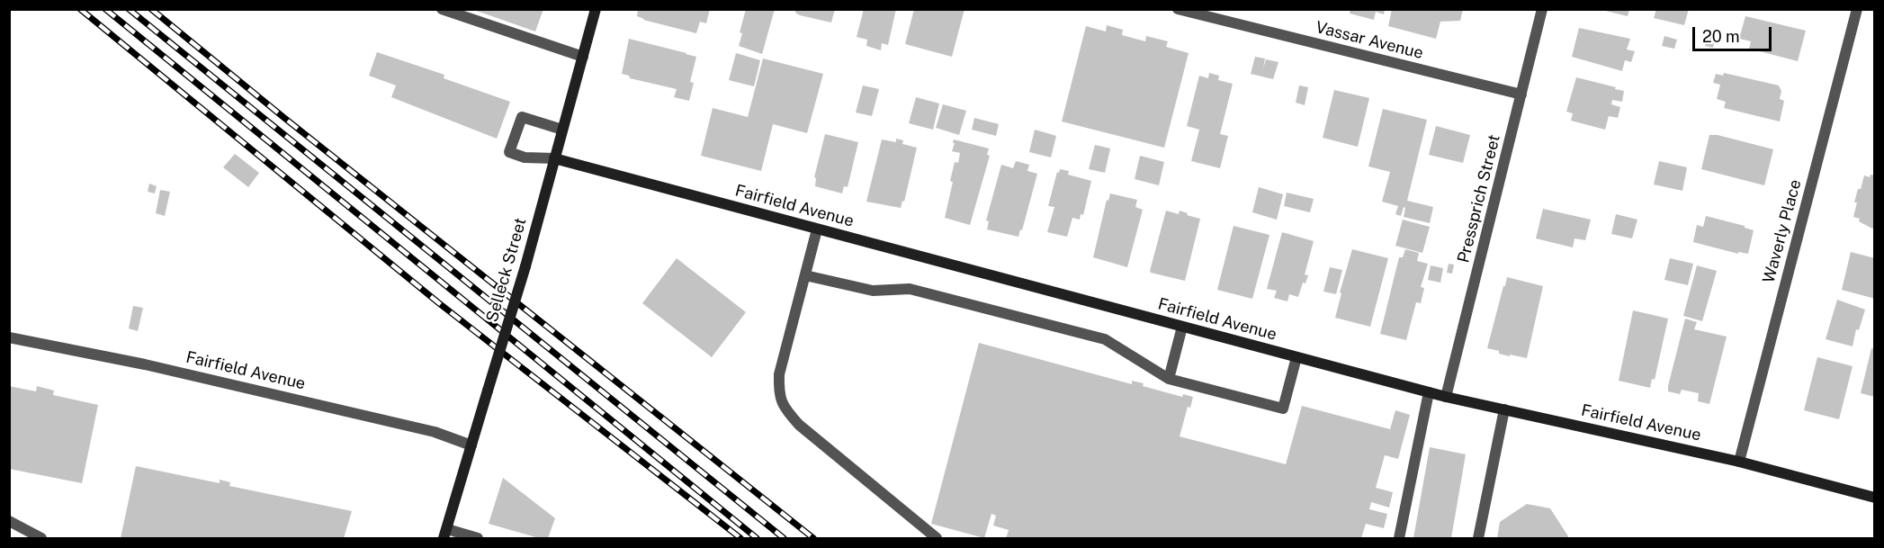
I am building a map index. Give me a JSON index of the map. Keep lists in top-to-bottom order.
{
  "streets": {
    "main road": ["Fairfield Avenue", "Selleck Street"],
    "street": ["Vassar Avenue", "Pressprich Street", "Waverly Place"]
  },
  "crossings": [
    ["Vassar Avenue", "Pressprich Street"],
    ["Pressprich Street", "Fairfield Avenue"],
    ["Fairfield Avenue", "Waverly Place"],
    ["Fairfield Avenue", "Selleck Street"]
  ],
  "scale_bar": "20 m"
}
